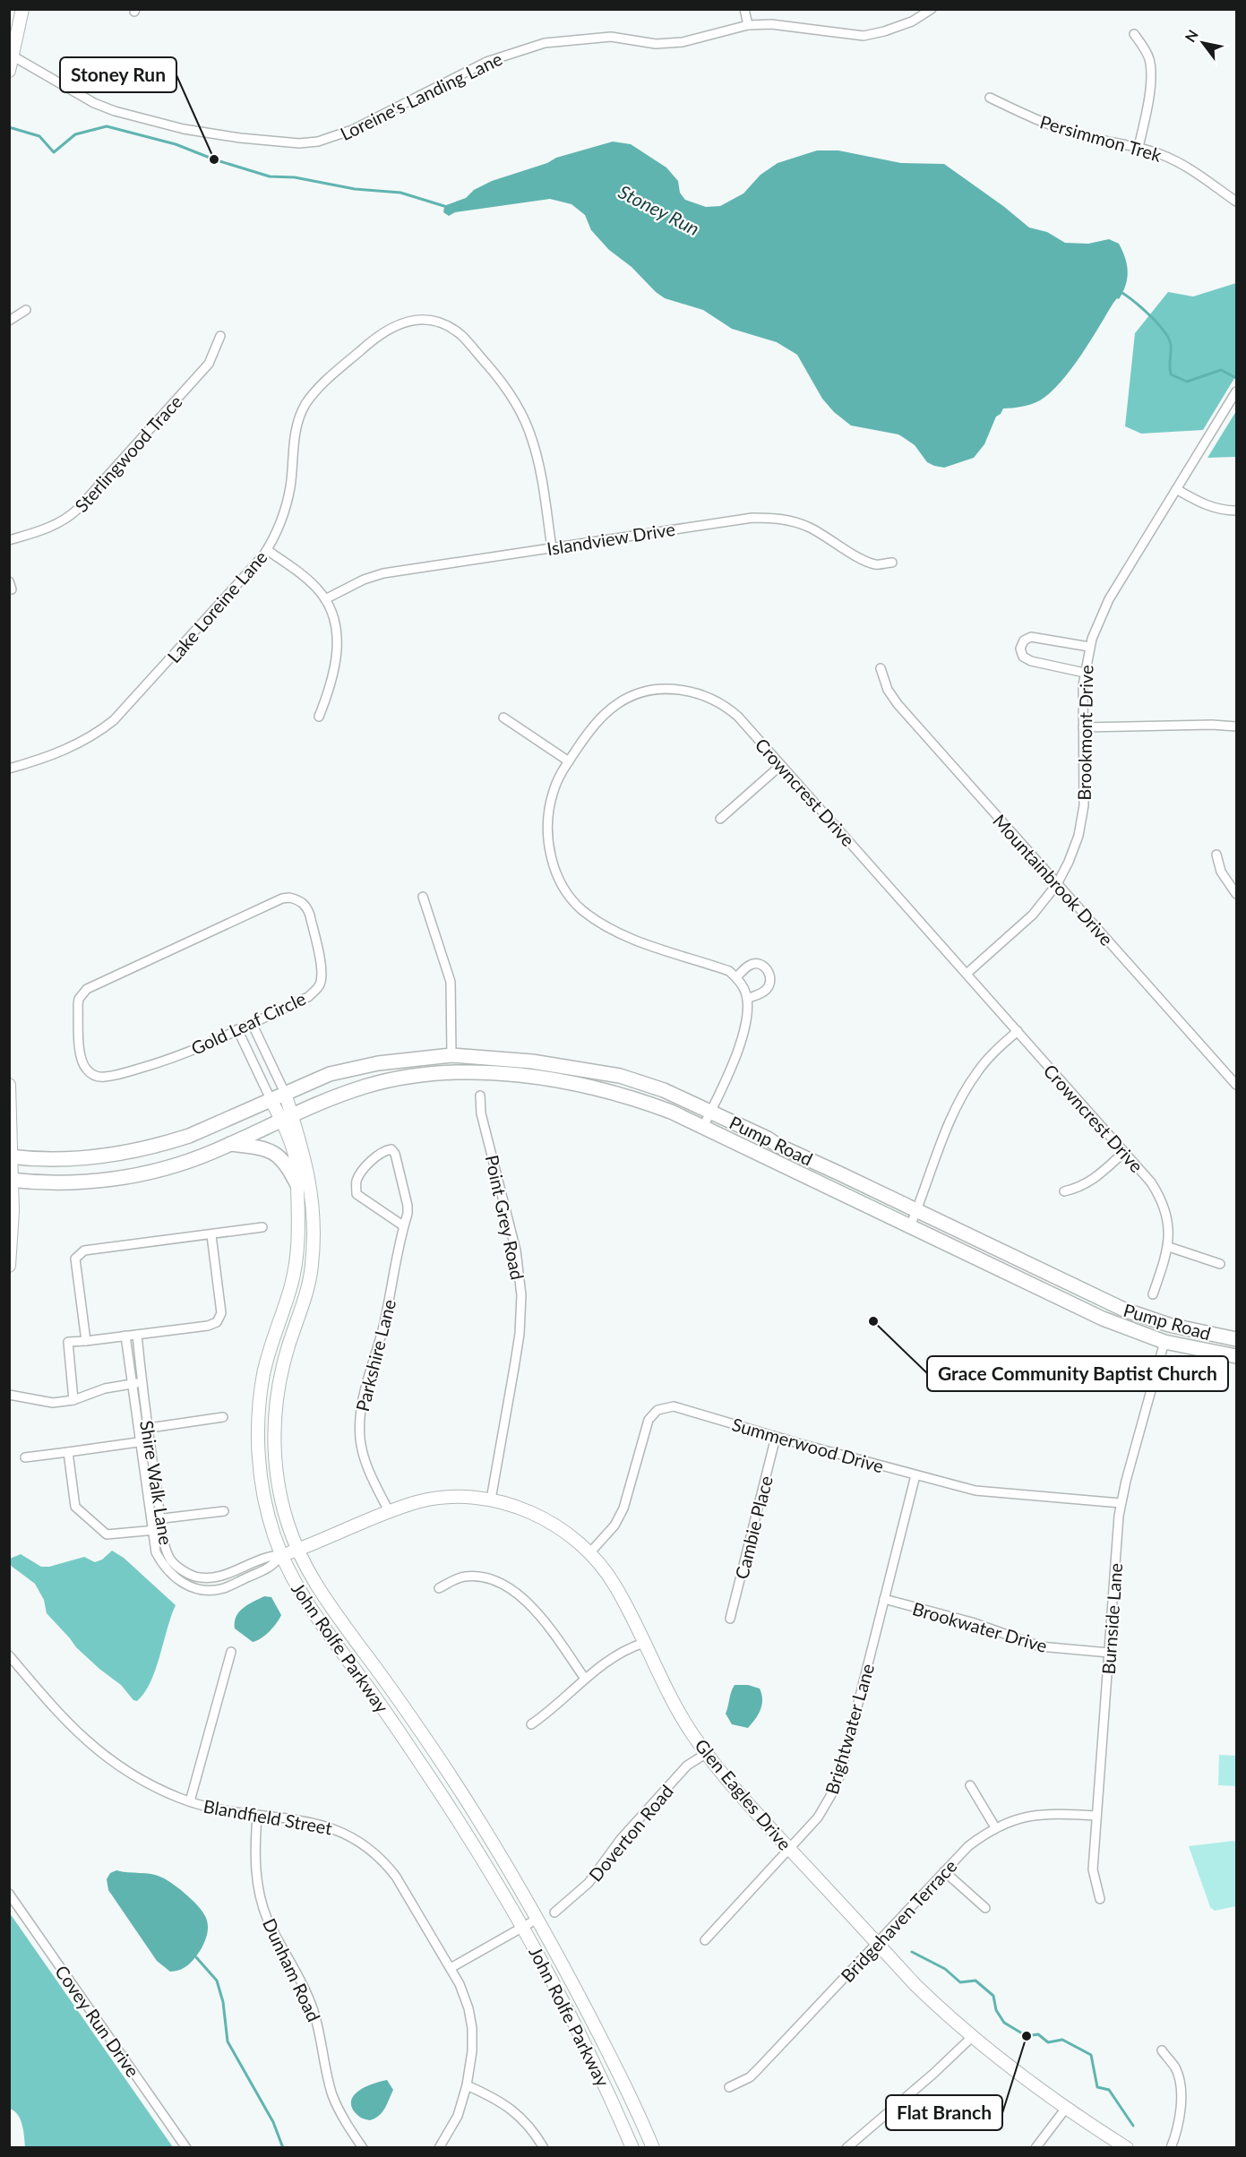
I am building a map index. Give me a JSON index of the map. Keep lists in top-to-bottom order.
{
  "streets": {
    "main road": ["Pump Road", "John Rolfe Parkway", "Glen Eagles Drive"],
    "street": [
      "Loreine's Landing Lane",
      "Persimmon Trek",
      "Sterlingwood Trace",
      "Islandview Drive",
      "Lake Loreine Lane",
      "Brookmont Drive",
      "Crowncrest Drive",
      "Mountainbrook Drive",
      "Gold Leaf Circle",
      "Point Grey Road",
      "Parkshire Lane",
      "Summerwood Drive",
      "Shire Walk Lane",
      "Cambie Place",
      "Burnside Lane",
      "Brookwater Drive",
      "Brightwater Lane",
      "Blandfield Street",
      "Doverton Road",
      "Bridgehaven Terrace",
      "Dunham Road",
      "Covey Run Drive"
    ]
  },
  "crossings": [
    ["Islandview Drive", "Lake Loreine Lane"],
    ["Brookmont Drive", "Crowncrest Drive"],
    ["Brookmont Drive", "Mountainbrook Drive"],
    ["Pump Road", "Burnside Lane"],
    ["Pump Road", "John Rolfe Parkway"],
    ["Point Grey Road", "Glen Eagles Drive"],
    ["Parkshire Lane", "Glen Eagles Drive"],
    ["Summerwood Drive", "Cambie Place"],
    ["Summerwood Drive", "Burnside Lane"],
    ["Summerwood Drive", "Brightwater Lane"],
    ["Summerwood Drive", "Glen Eagles Drive"],
    ["Shire Walk Lane", "John Rolfe Parkway"],
    ["Shire Walk Lane", "Glen Eagles Drive"],
    ["Burnside Lane", "Brookwater Drive"],
    ["Burnside Lane", "Bridgehaven Terrace"],
    ["Brookwater Drive", "Brightwater Lane"],
    ["John Rolfe Parkway", "Glen Eagles Drive"],
    ["Brightwater Lane", "Glen Eagles Drive"],
    ["Glen Eagles Drive", "Doverton Road"],
    ["Glen Eagles Drive", "Bridgehaven Terrace"],
    ["Blandfield Street", "Dunham Road"]
  ],
  "water": ["Stoney Run"],
  "places": ["Stoney Run", "Grace Community Baptist Church", "Flat Branch"],
  "north": "top left"
}
